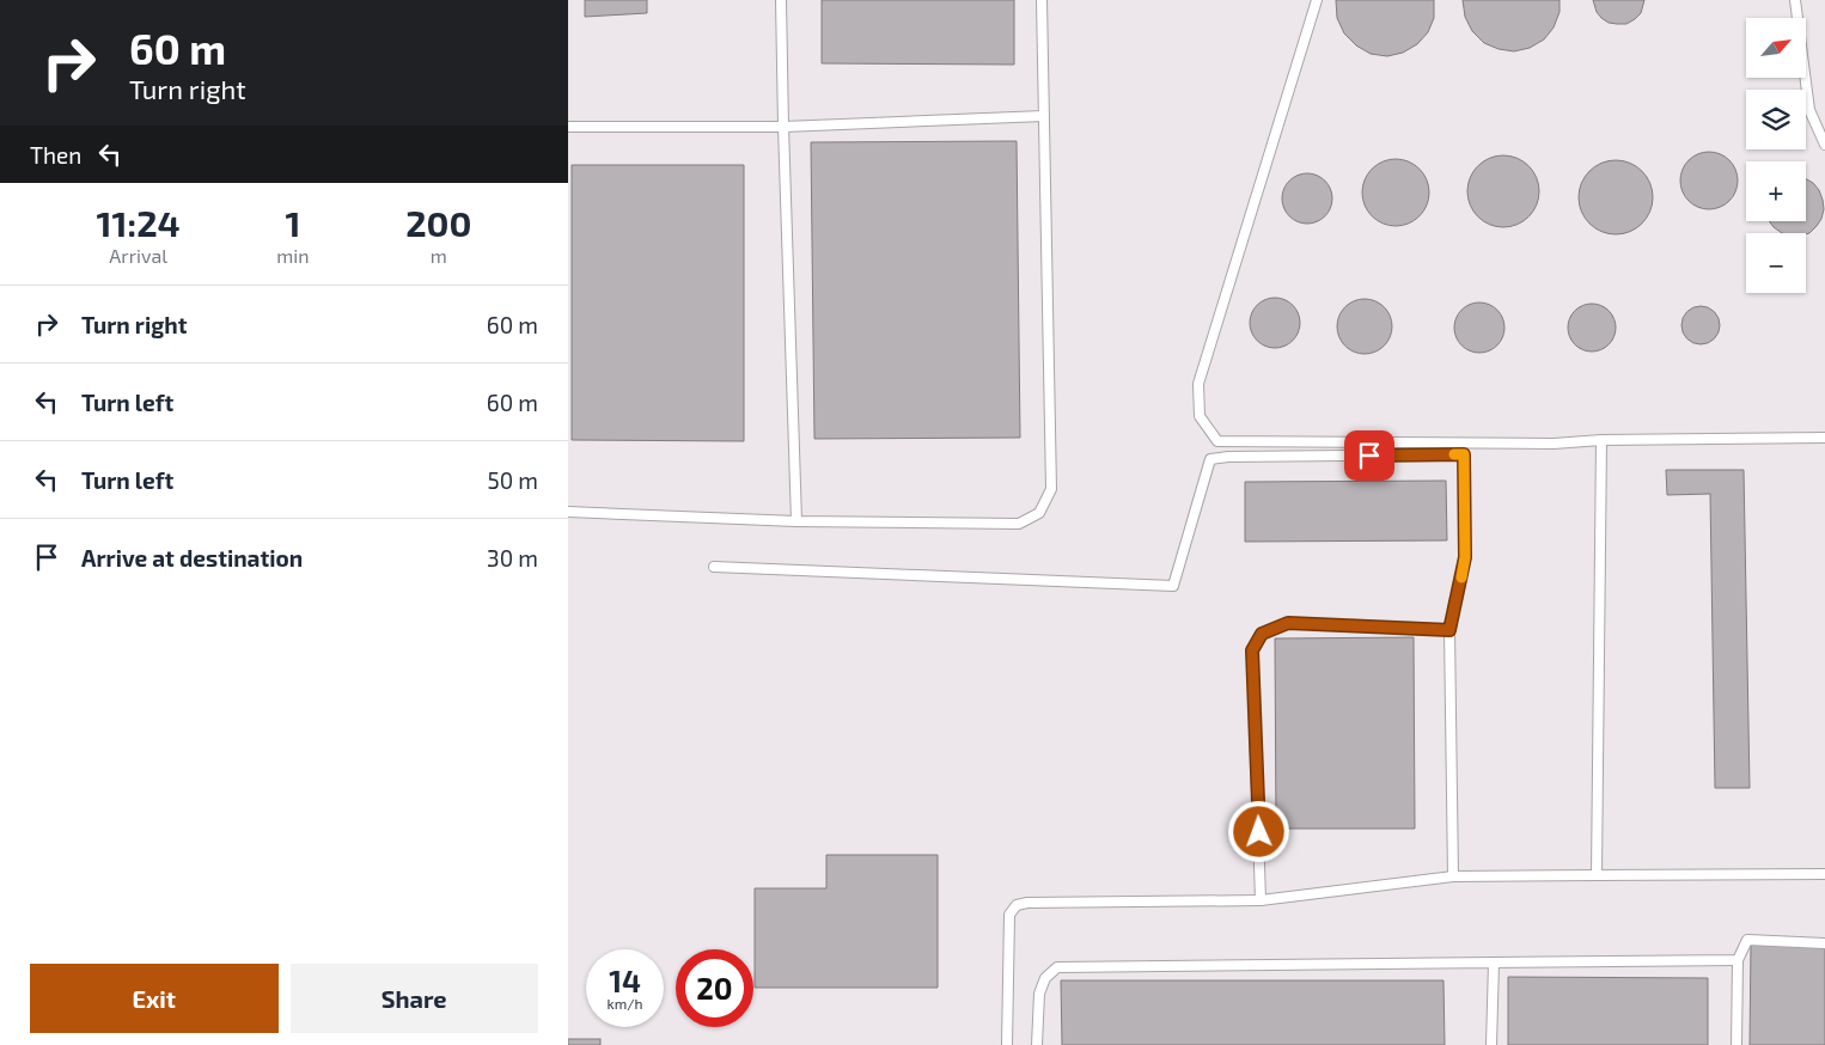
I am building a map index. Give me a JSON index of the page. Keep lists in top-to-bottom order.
{
  "north": "top right",
  "page": {
    "turn": ["60 m", "Turn right"],
    "map_buttons": ["+", "−"],
    "then": "Then",
    "eta": [
      "11:24",
      "Arrival",
      "1",
      "min",
      "200",
      "m"
    ],
    "list": [
      {
        "name": "Turn right",
        "value": "60 m"
      },
      {
        "name": "Turn left",
        "value": "60 m"
      },
      {
        "name": "Turn left",
        "value": "50 m"
      },
      {
        "name": "Arrive at destination",
        "value": "30 m"
      }
    ],
    "speed": "14 km/h",
    "limit": "20",
    "buttons": ["Exit", "Share"]
  }
}
